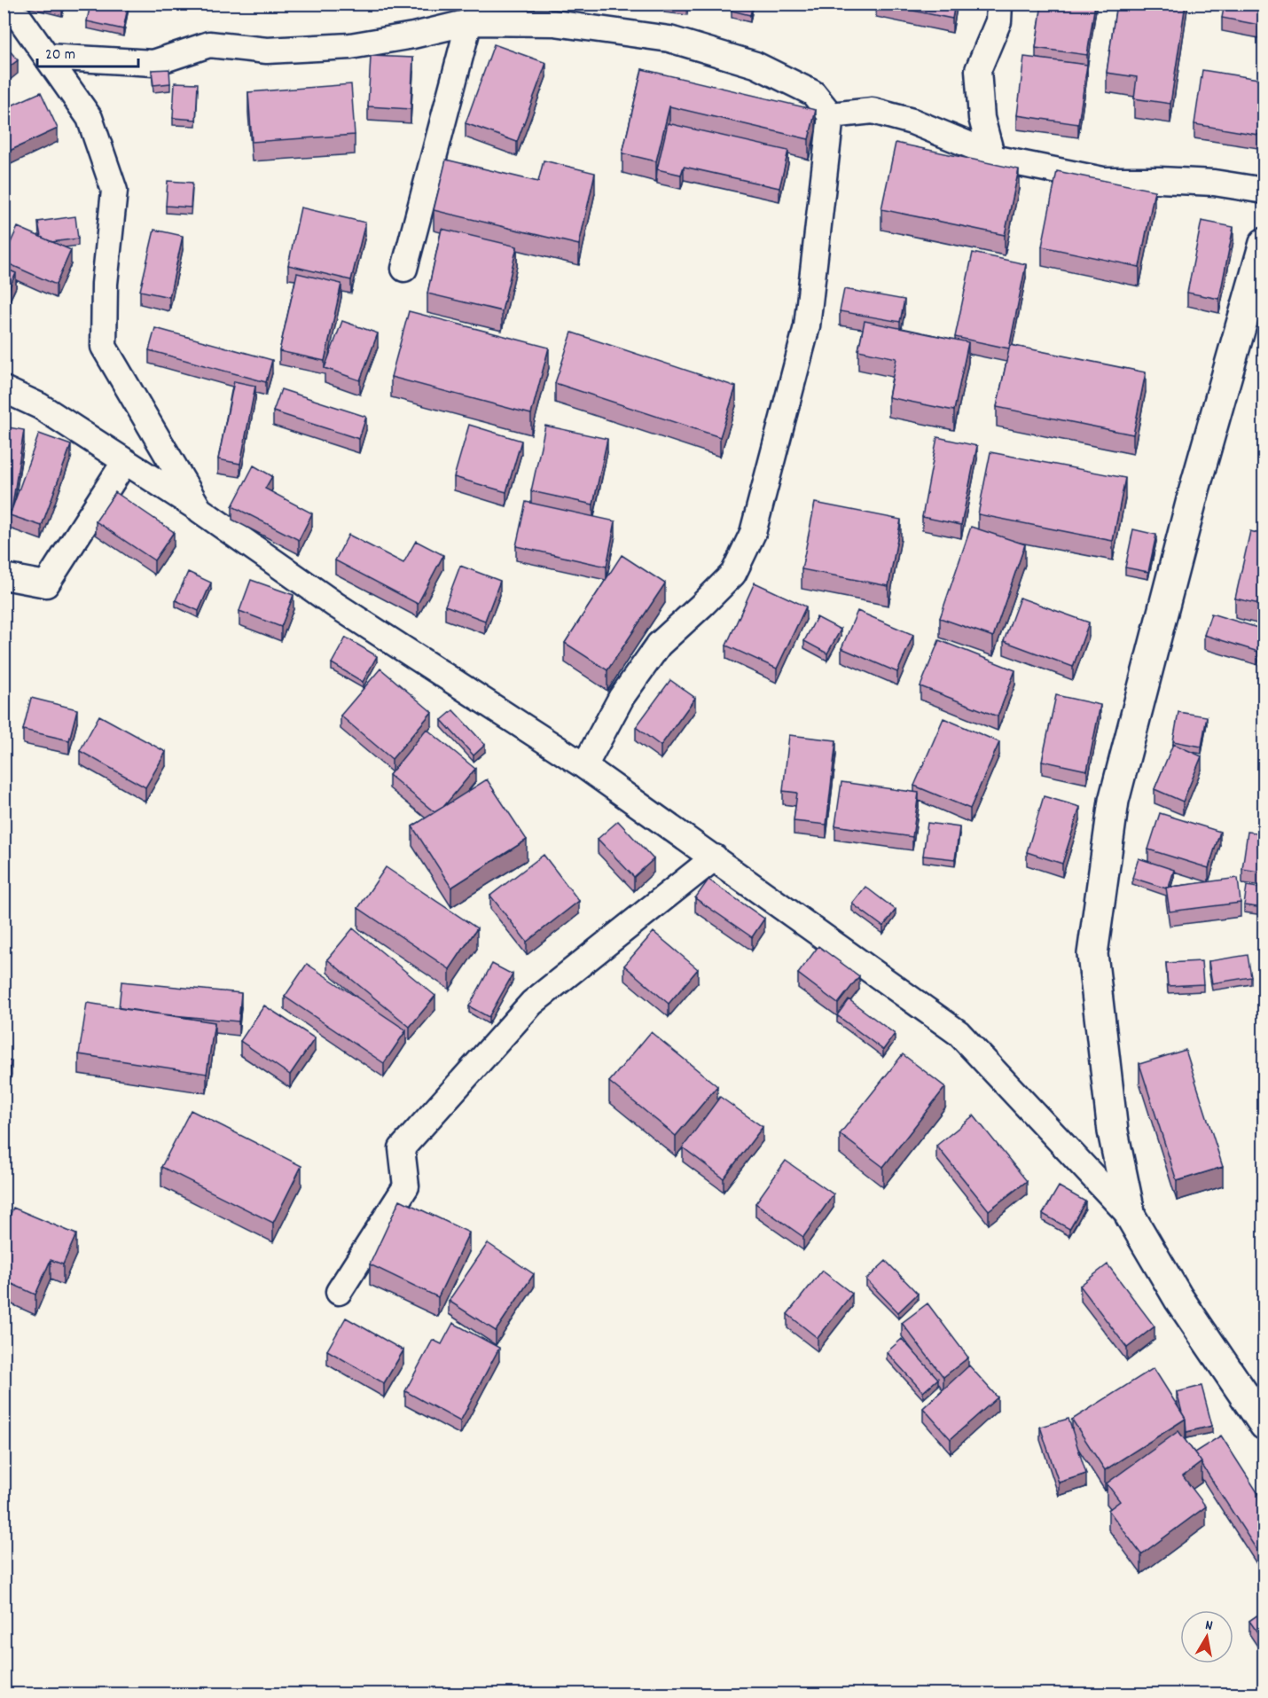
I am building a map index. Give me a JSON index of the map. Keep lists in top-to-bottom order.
{
  "scale_bar": "20 m",
  "north": "top"
}
